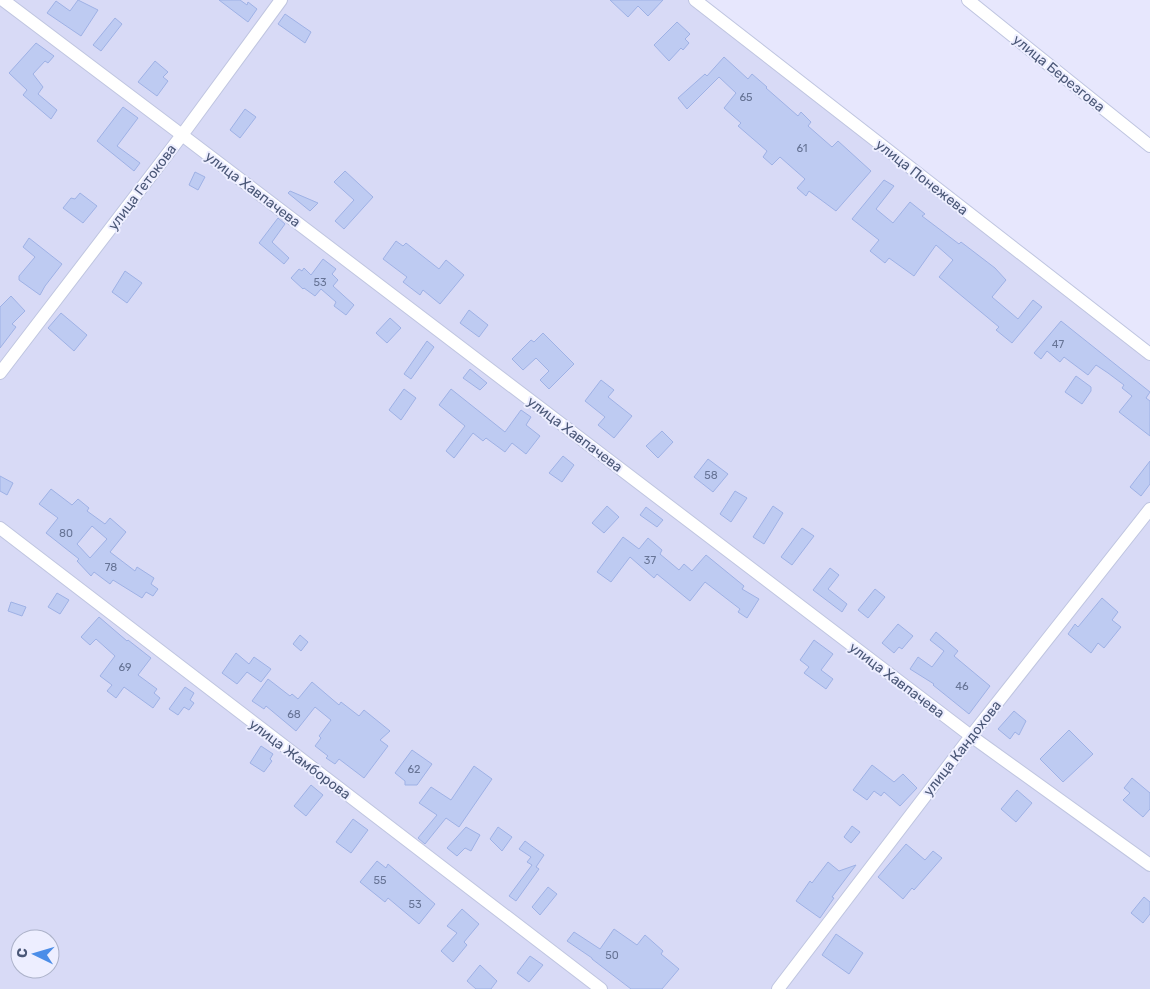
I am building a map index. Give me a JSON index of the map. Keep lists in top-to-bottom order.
{
  "streets": {
    "street": [
      "улица Березгова",
      "улица Понежева",
      "улица Гетокова",
      "улица Хавпачева",
      "улица Кандохова",
      "улица Жамборова"
    ]
  },
  "crossings": [
    ["улица Гетокова", "улица Хавпачева"],
    ["улица Хавпачева", "улица Кандохова"]
  ],
  "house_numbers": [
    "65",
    "61",
    "53",
    "47",
    "58",
    "80",
    "37",
    "78",
    "69",
    "46",
    "68",
    "62",
    "55",
    "53",
    "50"
  ],
  "north": "left"
}
